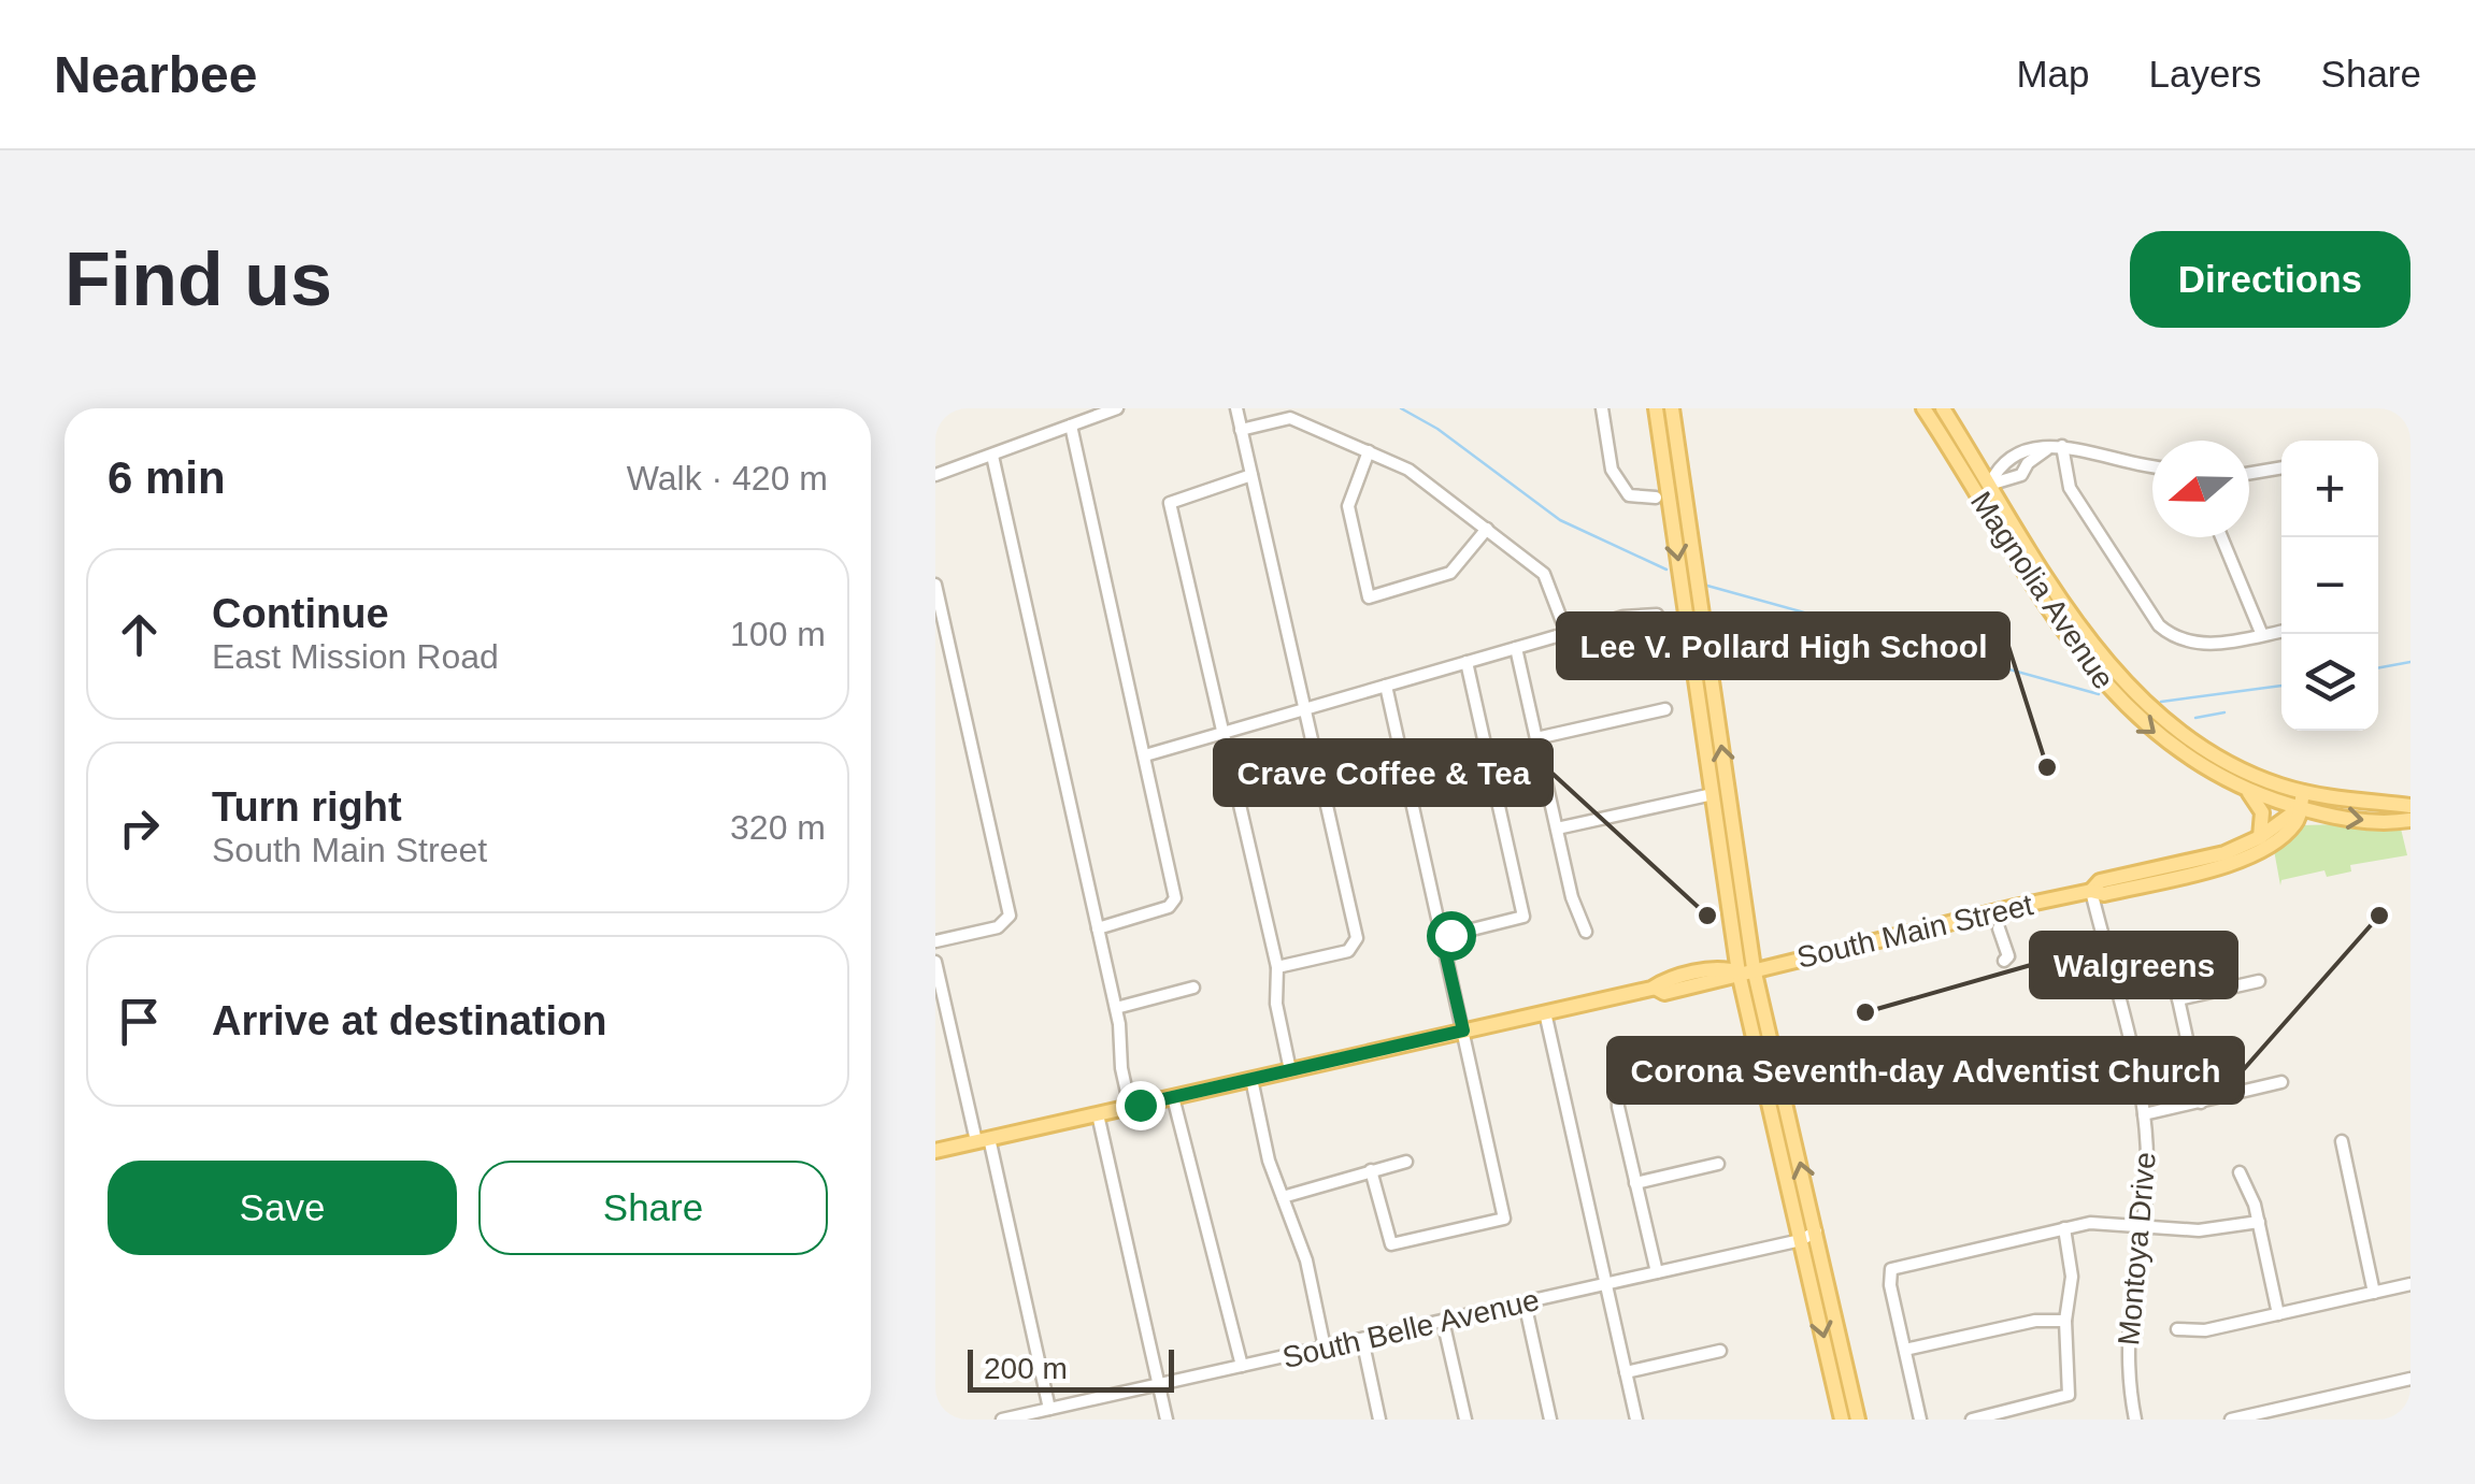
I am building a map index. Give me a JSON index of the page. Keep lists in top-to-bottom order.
{
  "streets": {
    "main road": ["Magnolia Avenue", "South Main Street"],
    "street": ["Montoya Drive", "South Belle Avenue"]
  },
  "crossings": [
    ["Magnolia Avenue", "South Main Street"],
    ["South Main Street", "Montoya Drive"]
  ],
  "places": [
    "Lee V. Pollard High School",
    "Crave Coffee & Tea",
    "Corona Seventh-day Adventist Church",
    "Walgreens"
  ],
  "scale_bar": "200 m",
  "north": "left",
  "page": {
    "header": "Nearbee",
    "nav": ["Map", "Layers", "Share"],
    "buttons": [
      "Directions",
      ["Save", "Share"]
    ],
    "title": "Find us",
    "heading": ["6 min", "Walk · 420 m"],
    "map_buttons": ["+", "−"],
    "list": [
      ["Continue", "East Mission Road", "100 m"],
      ["Turn right", "South Main Street", "320 m"],
      "Arrive at destination"
    ],
    "scale": "200 m"
  }
}
